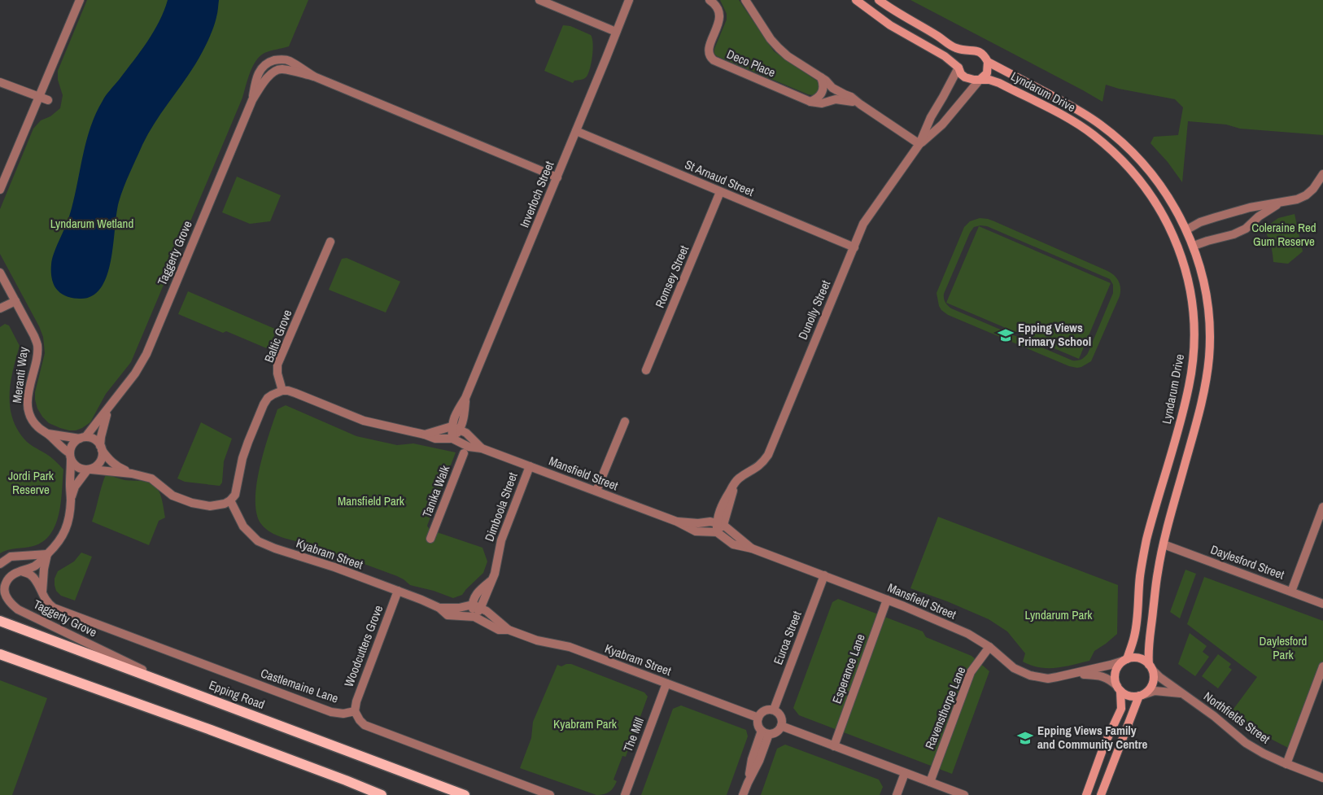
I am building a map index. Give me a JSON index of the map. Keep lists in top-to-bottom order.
{
  "streets": {
    "main road": ["Epping Road"],
    "street": [
      "Deco Place",
      "Lyndarum Drive",
      "St Arnaud Street",
      "Inverloch Street",
      "Taggerty Grove",
      "Romsey Street",
      "Dunolly Street",
      "Baltic Grove",
      "Meranti Way",
      "Mansfield Street",
      "Tanika Walk",
      "Dimboola Street",
      "Kyabram Street",
      "Daylesford Street",
      "Euroa Street",
      "Woodcutters Grove",
      "Esperance Lane",
      "Castlemaine Lane",
      "Ravensthorpe Lane",
      "Northfields Street",
      "The Mill"
    ]
  },
  "crossings": [
    ["Deco Place", "Dunolly Street"],
    ["Lyndarum Drive", "Dunolly Street"],
    ["Lyndarum Drive", "Mansfield Street"],
    ["Lyndarum Drive", "Daylesford Street"],
    ["Lyndarum Drive", "Northfields Street"],
    ["St Arnaud Street", "Inverloch Street"],
    ["St Arnaud Street", "Romsey Street"],
    ["St Arnaud Street", "Dunolly Street"],
    ["Inverloch Street", "Taggerty Grove"],
    ["Inverloch Street", "Mansfield Street"],
    ["Taggerty Grove", "Meranti Way"],
    ["Taggerty Grove", "Castlemaine Lane"],
    ["Taggerty Grove", "Epping Road"],
    ["Dunolly Street", "Mansfield Street"],
    ["Baltic Grove", "Mansfield Street"],
    ["Mansfield Street", "Dimboola Street"],
    ["Mansfield Street", "Euroa Street"],
    ["Mansfield Street", "Esperance Lane"],
    ["Mansfield Street", "Ravensthorpe Lane"],
    ["Mansfield Street", "Northfields Street"],
    ["Dimboola Street", "Kyabram Street"],
    ["Kyabram Street", "Euroa Street"],
    ["Kyabram Street", "Woodcutters Grove"],
    ["Kyabram Street", "The Mill"],
    ["Woodcutters Grove", "Castlemaine Lane"]
  ],
  "parks": [
    "Lyndarum Wetland",
    "Coleraine Red Gum Reserve",
    "Jordi Park Reserve",
    "Mansfield Park",
    "Lyndarum Park",
    "Daylesford Park",
    "Kyabram Park"
  ],
  "places": {
    "school or university": ["Epping Views Primary School", "Epping Views Family and Community Centre"]
  }
}
